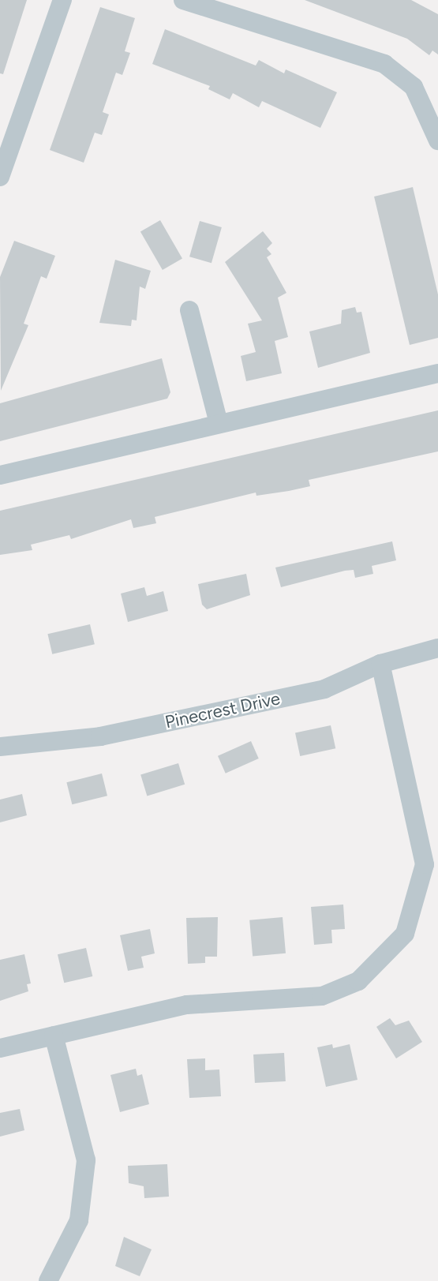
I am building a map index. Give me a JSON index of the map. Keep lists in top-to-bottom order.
{
  "streets": {
    "street": ["Pinecrest Drive"]
  }
}
